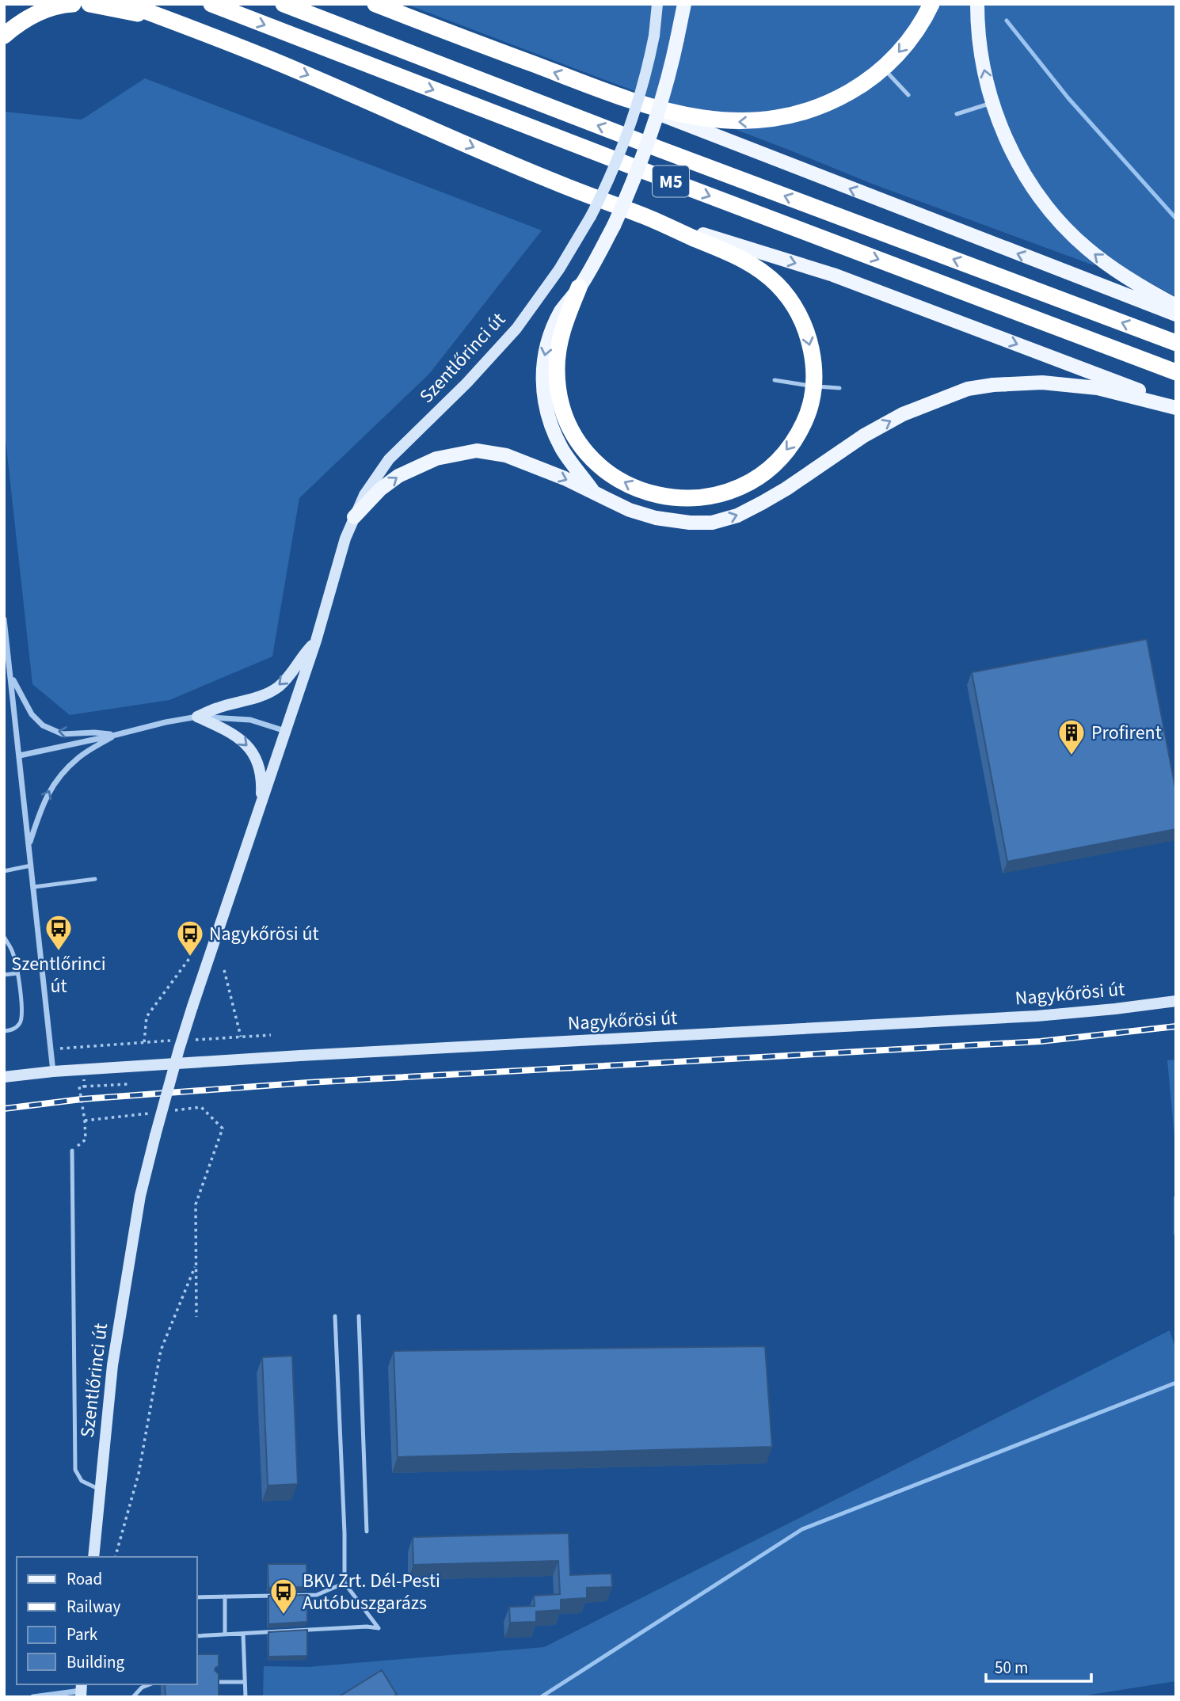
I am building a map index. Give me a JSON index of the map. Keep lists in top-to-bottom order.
{
  "streets": {
    "highway": ["M5"],
    "main road": ["Szentlőrinci út", "Nagykőrösi út"]
  },
  "places": {
    "building": ["Profirent"],
    "bus stop": ["Szentlőrinci út", "Nagykőrösi út", "BKV Zrt. Dél-Pesti Autóbuszgarázs"]
  },
  "legend": [
    "Road",
    "Railway",
    "Park",
    "Building"
  ],
  "scale_bar": "50 m"
}
